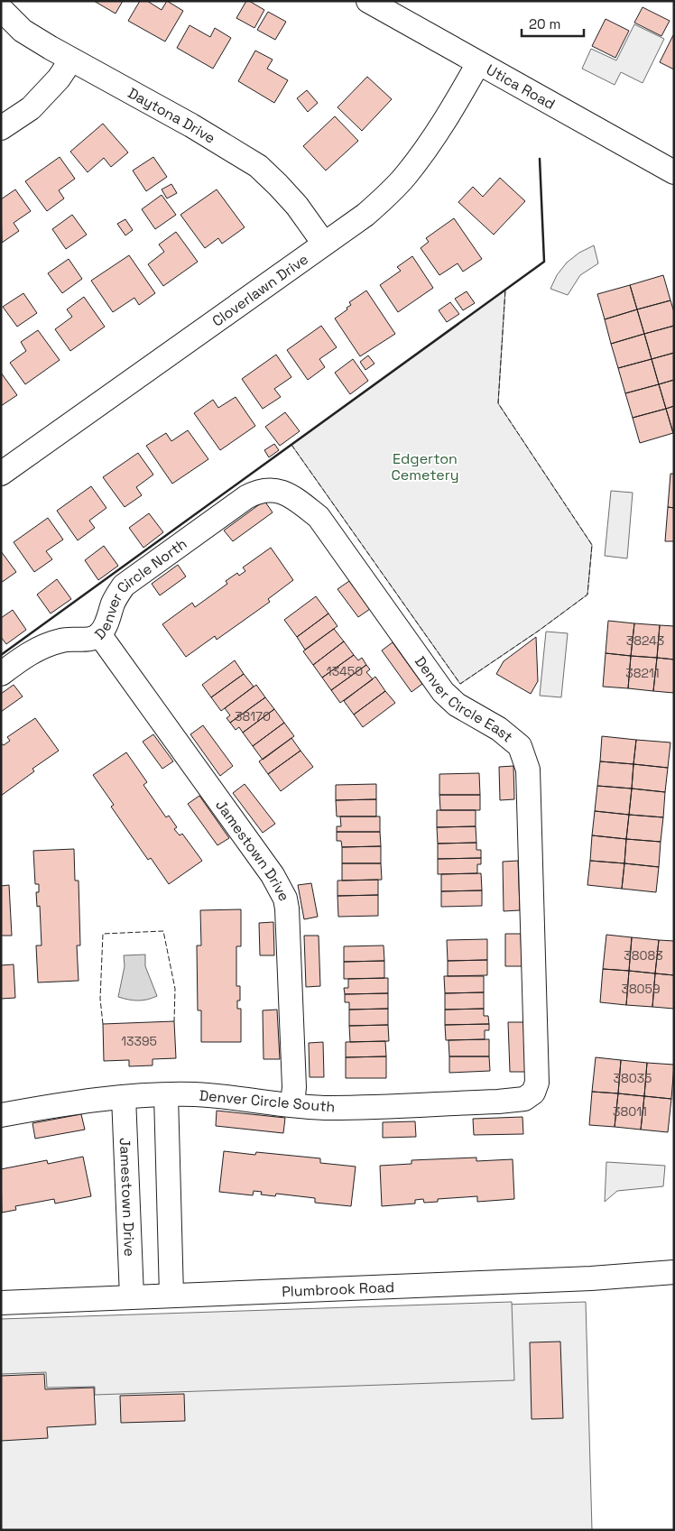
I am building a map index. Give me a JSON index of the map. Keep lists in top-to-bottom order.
{
  "streets": {
    "street": [
      "Utica Road",
      "Daytona Drive",
      "Cloverlawn Drive",
      "Denver Circle North",
      "Denver Circle East",
      "Jamestown Drive",
      "Denver Circle South",
      "Plumbrook Road"
    ]
  },
  "crossings": [
    ["Utica Road", "Cloverlawn Drive"],
    ["Daytona Drive", "Cloverlawn Drive"],
    ["Denver Circle North", "Denver Circle East"],
    ["Denver Circle North", "Jamestown Drive"],
    ["Denver Circle East", "Denver Circle South"],
    ["Jamestown Drive", "Denver Circle South"],
    ["Jamestown Drive", "Plumbrook Road"]
  ],
  "parks": ["Edgerton Cemetery"],
  "house_numbers": [
    "38243",
    "13450",
    "38211",
    "38170",
    "38083",
    "38059",
    "13395",
    "38035",
    "38011"
  ],
  "scale_bar": "20 m"
}
